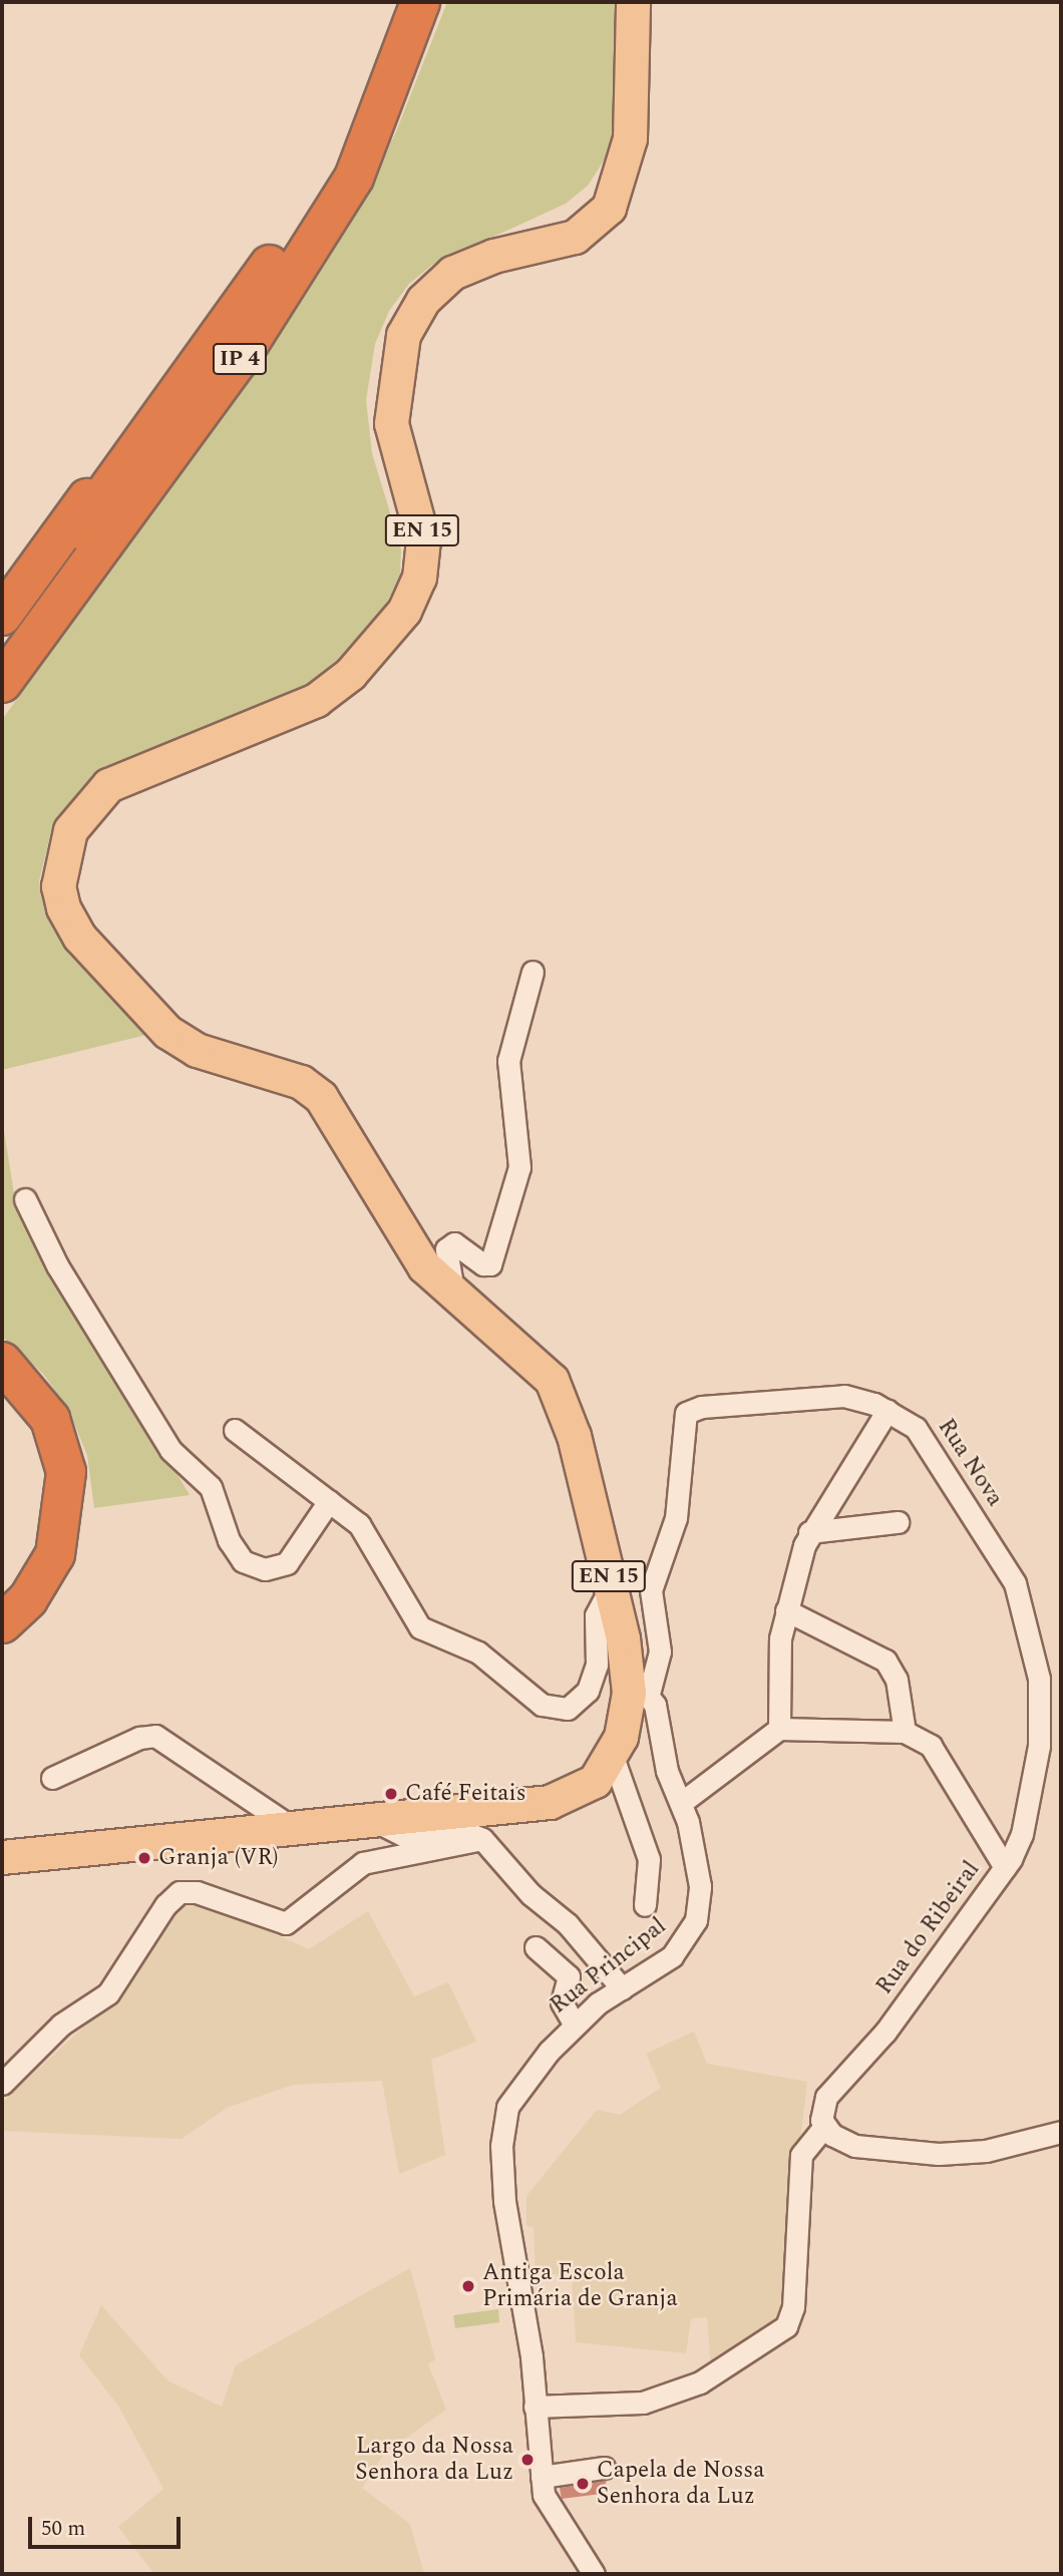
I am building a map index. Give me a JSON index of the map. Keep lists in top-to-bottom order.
{
  "streets": {
    "highway": ["IP 4"],
    "main road": ["EN 15"],
    "street": ["Rua Nova", "Rua do Ribeiral", "Rua Principal"]
  },
  "crossings": [
    ["EN 15", "Rua Nova"],
    ["EN 15", "Rua Principal"],
    ["Rua Nova", "Rua do Ribeiral"],
    ["Rua Nova", "Rua Principal"]
  ],
  "places": [
    "Café Feitais",
    "Granja (VR)",
    "Antiga Escola Primária de Granja",
    "Largo da Nossa Senhora da Luz",
    "Capela de Nossa Senhora da Luz"
  ],
  "scale_bar": "50 m"
}
